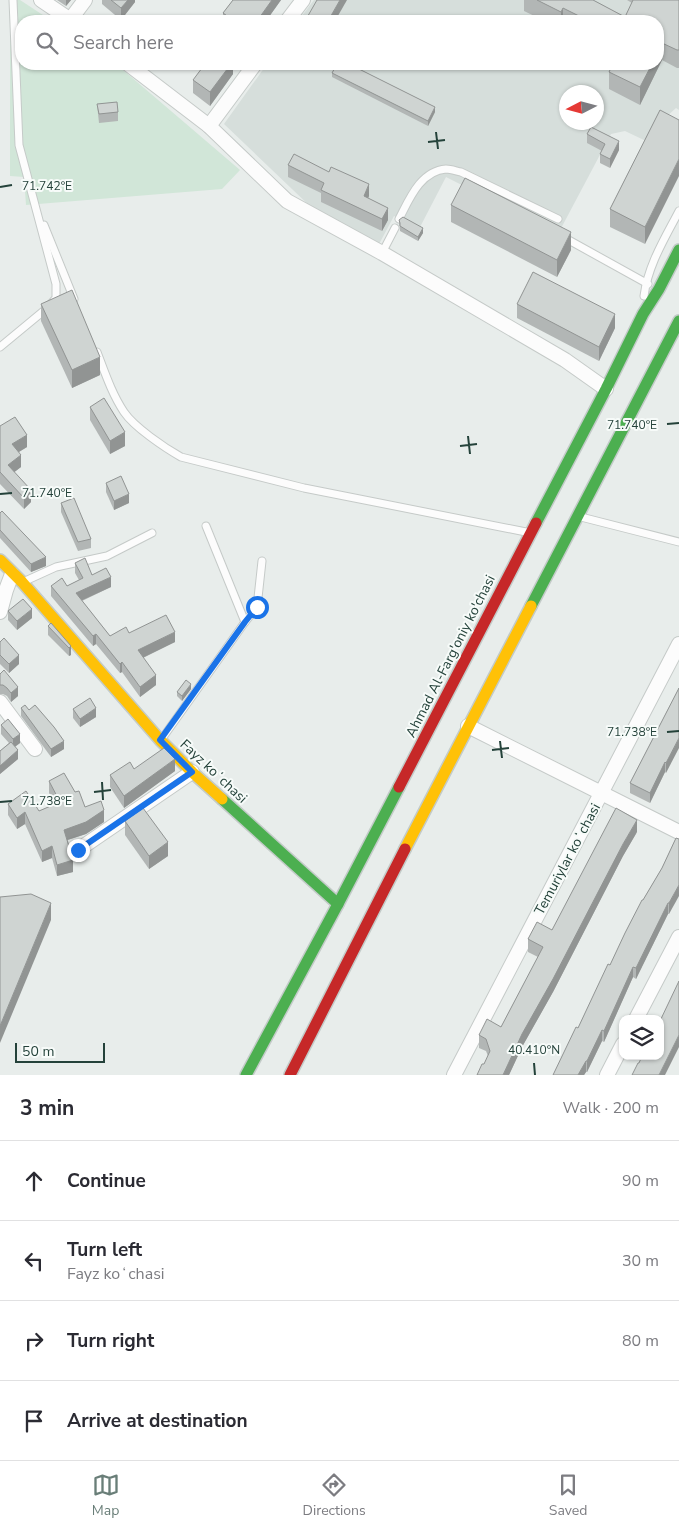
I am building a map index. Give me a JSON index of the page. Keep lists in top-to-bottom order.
{
  "streets": {
    "main road": ["Ahmad Al-Farg'oniy ko'chasi", "Fayz koʻchasi"],
    "street": ["Temuriylar koʻchasi"]
  },
  "crossings": [
    ["Ahmad Al-Farg'oniy ko'chasi", "Fayz koʻchasi"]
  ],
  "scale_bar": "50 m",
  "north": "left",
  "page": {
    "search": "Search here",
    "scale": "50 m",
    "heading": ["3 min", "Walk · 200 m"],
    "list": [
      ["Continue", "90 m"],
      ["Turn left", "Fayz koʻchasi", "30 m"],
      ["Turn right", "80 m"],
      "Arrive at destination"
    ],
    "nav": ["Map", "Directions", "Saved"]
  },
  "coordinates": [
    "71.742°E",
    "71.740°E",
    "71.738°E",
    "40.410°N"
  ]
}
